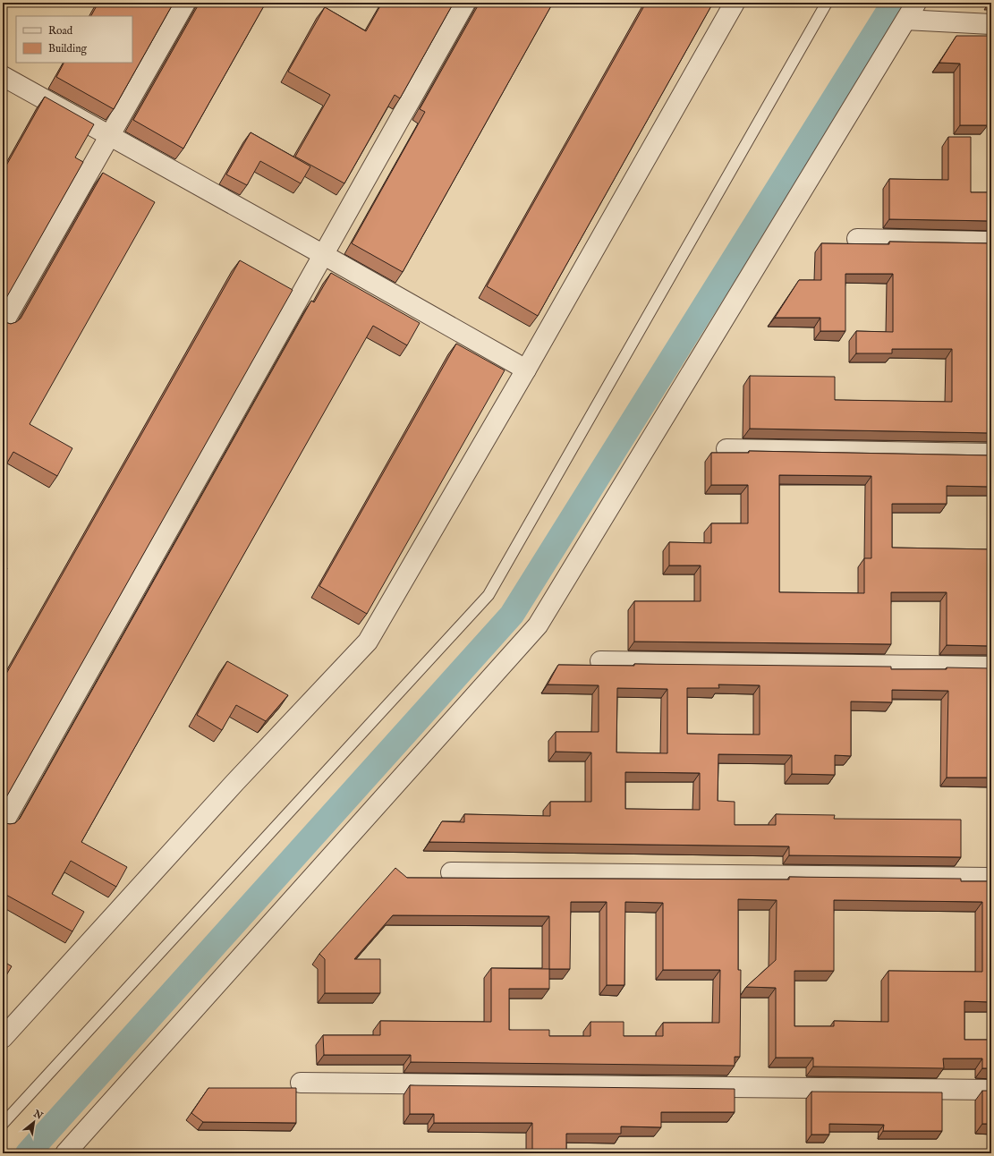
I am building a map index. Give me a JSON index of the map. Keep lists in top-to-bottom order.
{
  "legend": ["Road", "Building"],
  "north": "top right"
}
